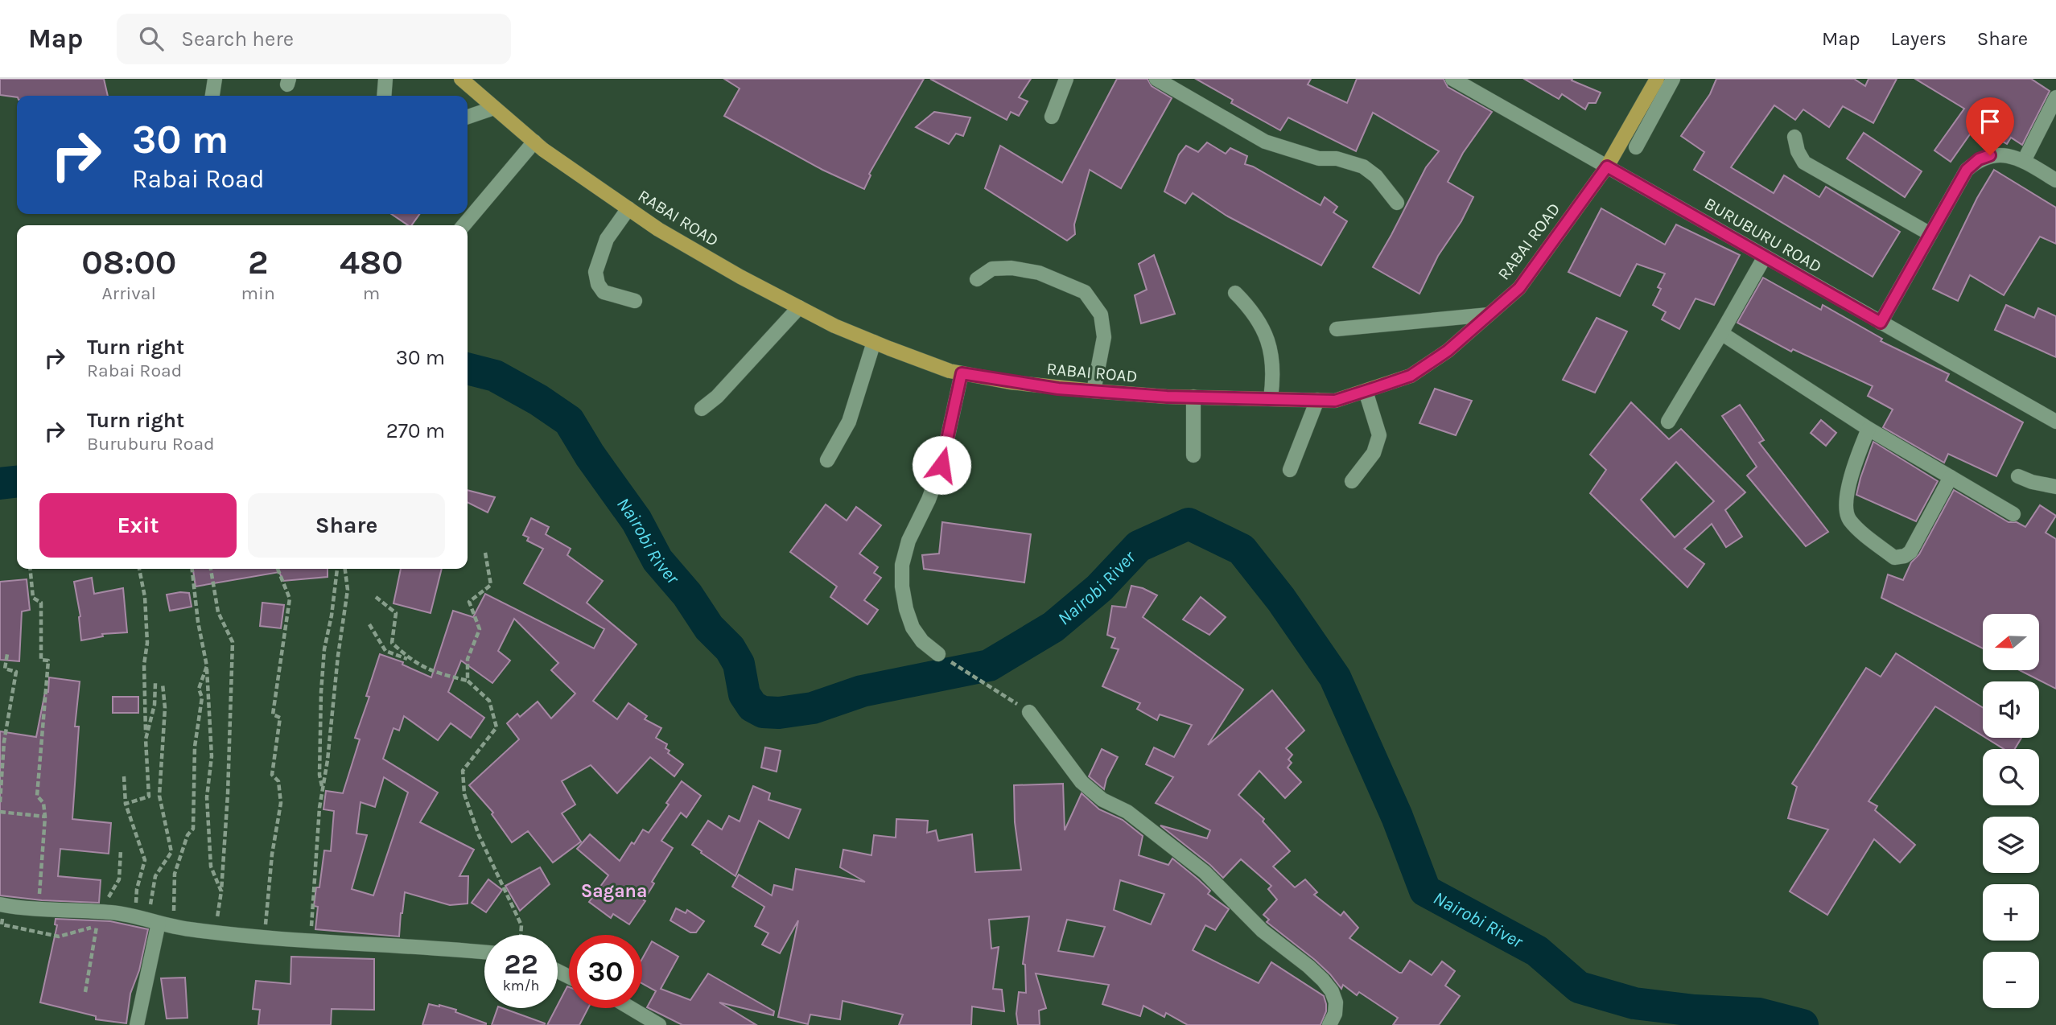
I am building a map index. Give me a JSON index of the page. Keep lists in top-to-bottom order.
{
  "streets": {
    "main road": ["RABAI ROAD"],
    "street": ["BURUBURU ROAD"]
  },
  "crossings": [
    ["RABAI ROAD", "BURUBURU ROAD"]
  ],
  "districts": ["Sagana"],
  "water": ["Nairobi River"],
  "north": "left",
  "page": {
    "header": "Map",
    "search": "Search here",
    "nav": ["Map", "Layers", "Share"],
    "turn": ["30 m", "Rabai Road"],
    "eta": [
      "08:00",
      "Arrival",
      "2",
      "min",
      "480",
      "m"
    ],
    "list": [
      {
        "name": "Turn right",
        "note": "Rabai Road",
        "value": "30 m"
      },
      {
        "name": "Turn right",
        "note": "Buruburu Road",
        "value": "270 m"
      }
    ],
    "buttons": ["Exit", "Share"],
    "map_buttons": ["+", "−"],
    "speed": "22 km/h",
    "limit": "30"
  }
}
